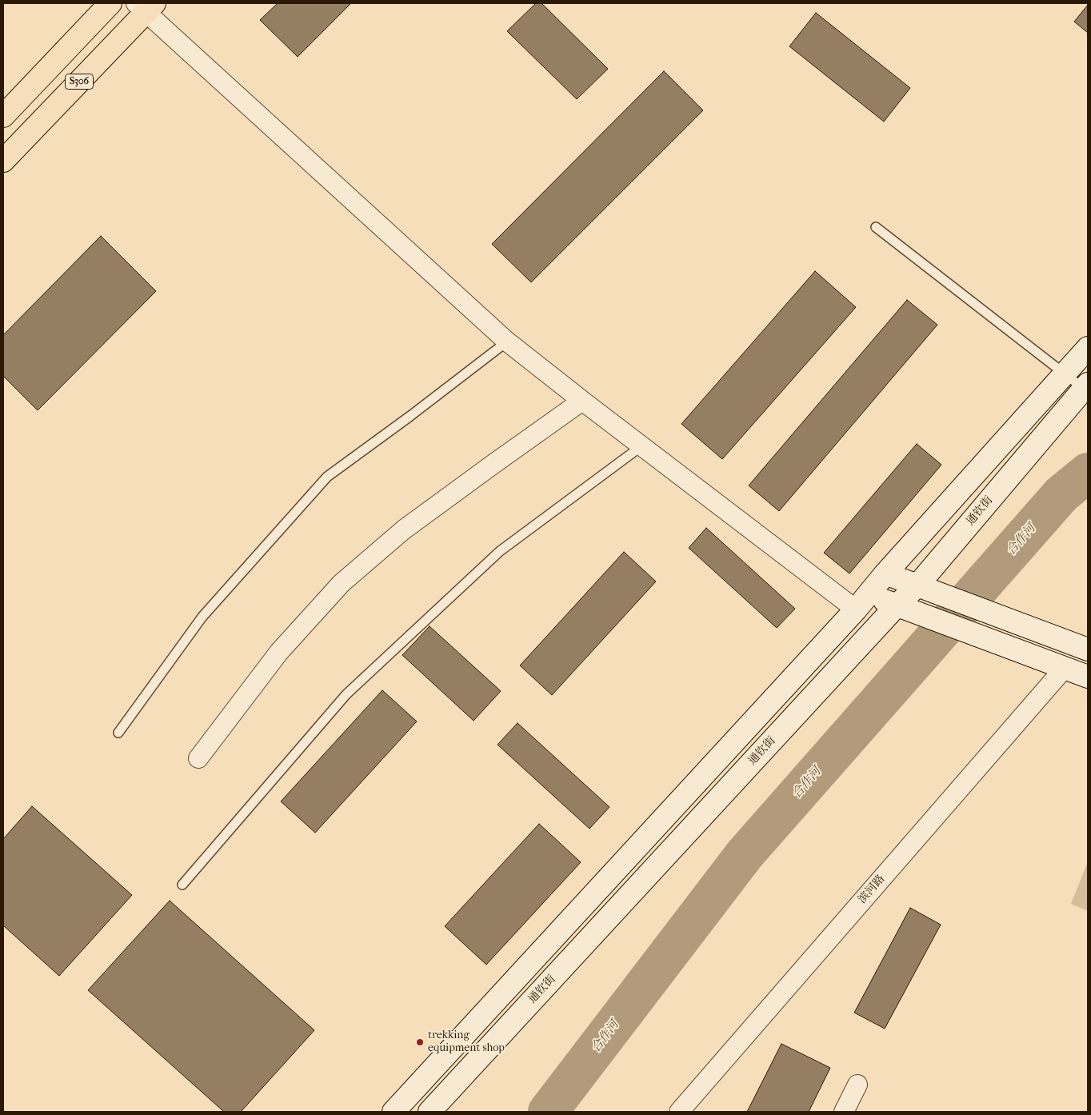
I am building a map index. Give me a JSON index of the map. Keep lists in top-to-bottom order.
{
  "streets": {
    "main road": ["S306", "通钦街"],
    "street": ["滨河路"]
  },
  "water": ["合作河"],
  "places": ["trekking equipment shop"]
}
